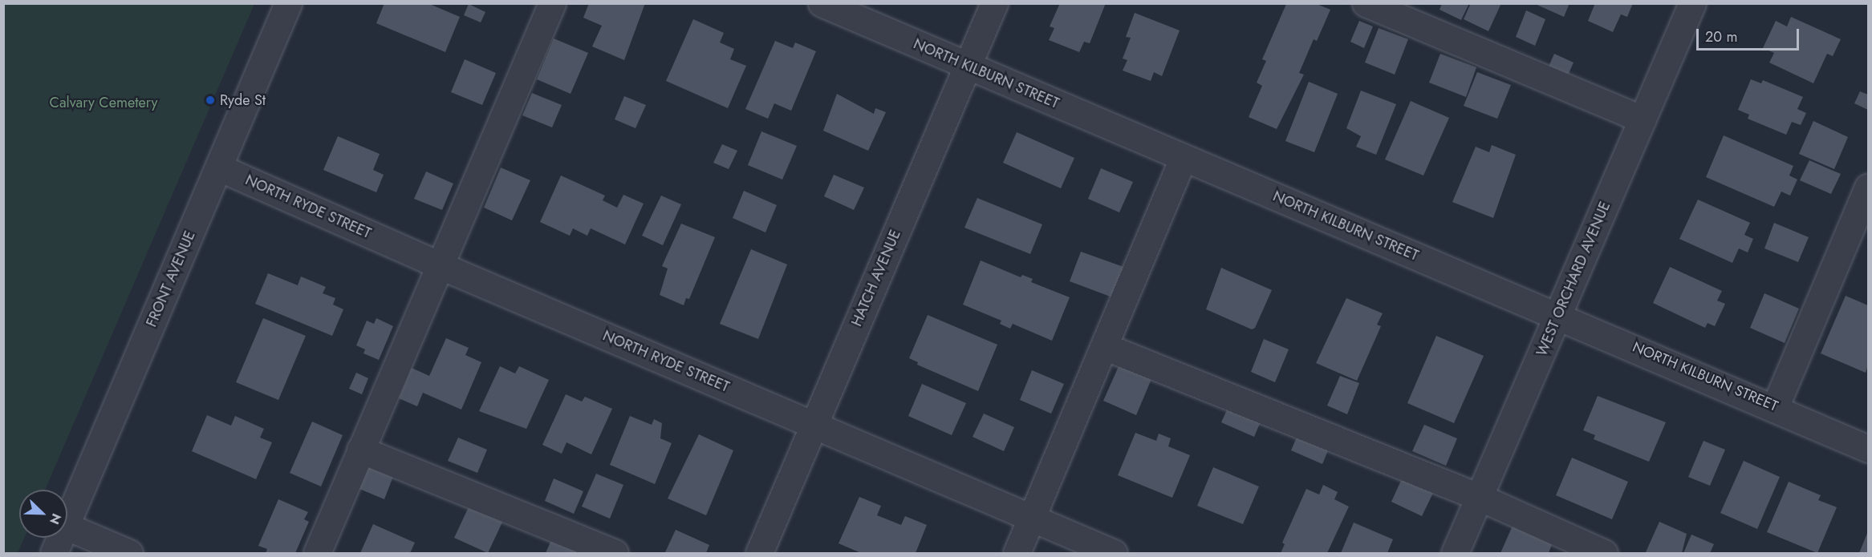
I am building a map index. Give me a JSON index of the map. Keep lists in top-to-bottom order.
{
  "streets": {
    "street": [
      "NORTH KILBURN STREET",
      "NORTH RYDE STREET",
      "HATCH AVENUE",
      "FRONT AVENUE",
      "WEST ORCHARD AVENUE"
    ]
  },
  "crossings": [
    ["NORTH KILBURN STREET", "HATCH AVENUE"],
    ["NORTH KILBURN STREET", "WEST ORCHARD AVENUE"],
    ["NORTH RYDE STREET", "HATCH AVENUE"],
    ["NORTH RYDE STREET", "FRONT AVENUE"]
  ],
  "parks": ["Calvary Cemetery"],
  "places": ["Ryde St"],
  "scale_bar": "20 m",
  "north": "bottom right"
}
